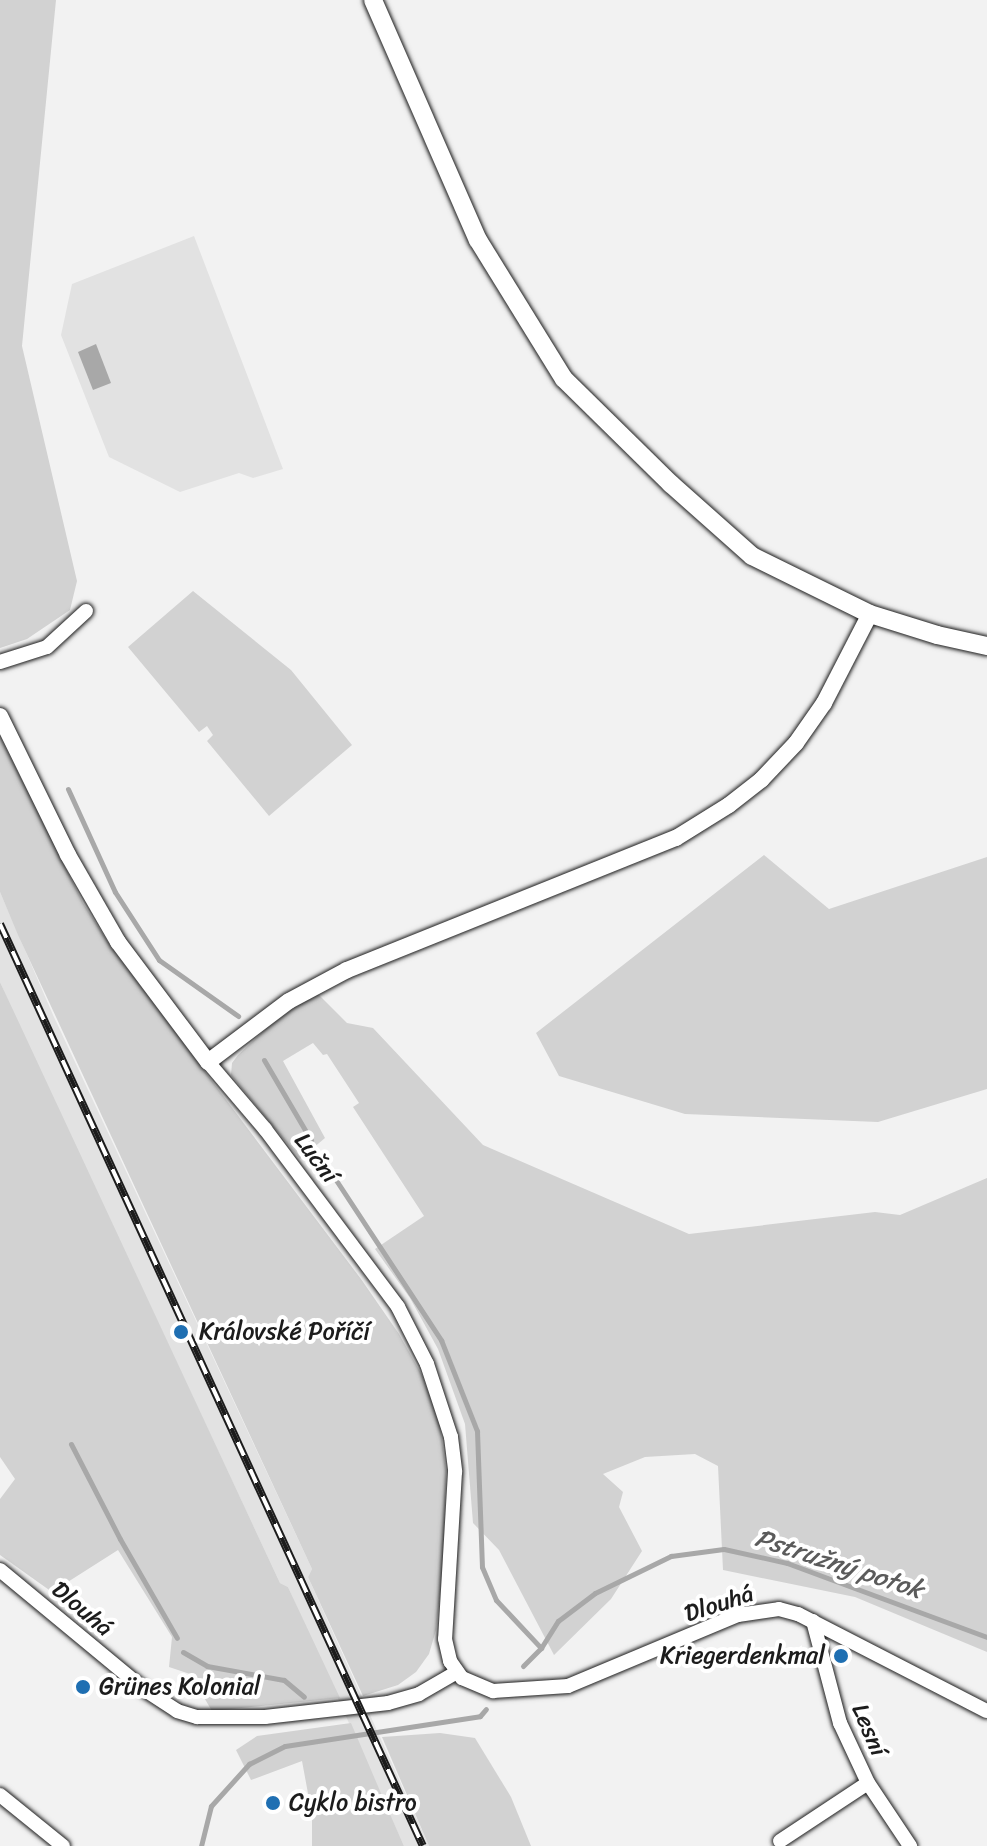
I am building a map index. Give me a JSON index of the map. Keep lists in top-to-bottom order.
{
  "streets": {
    "street": ["Luční", "Dlouhá", "Lesní"]
  },
  "crossings": [
    ["Luční", "Dlouhá"],
    ["Dlouhá", "Lesní"]
  ],
  "water": ["Pstružný potok"],
  "places": [
    "Královské Poříčí",
    "Kriegerdenkmal",
    "Grünes Kolonial",
    "Cyklo bistro"
  ]
}
